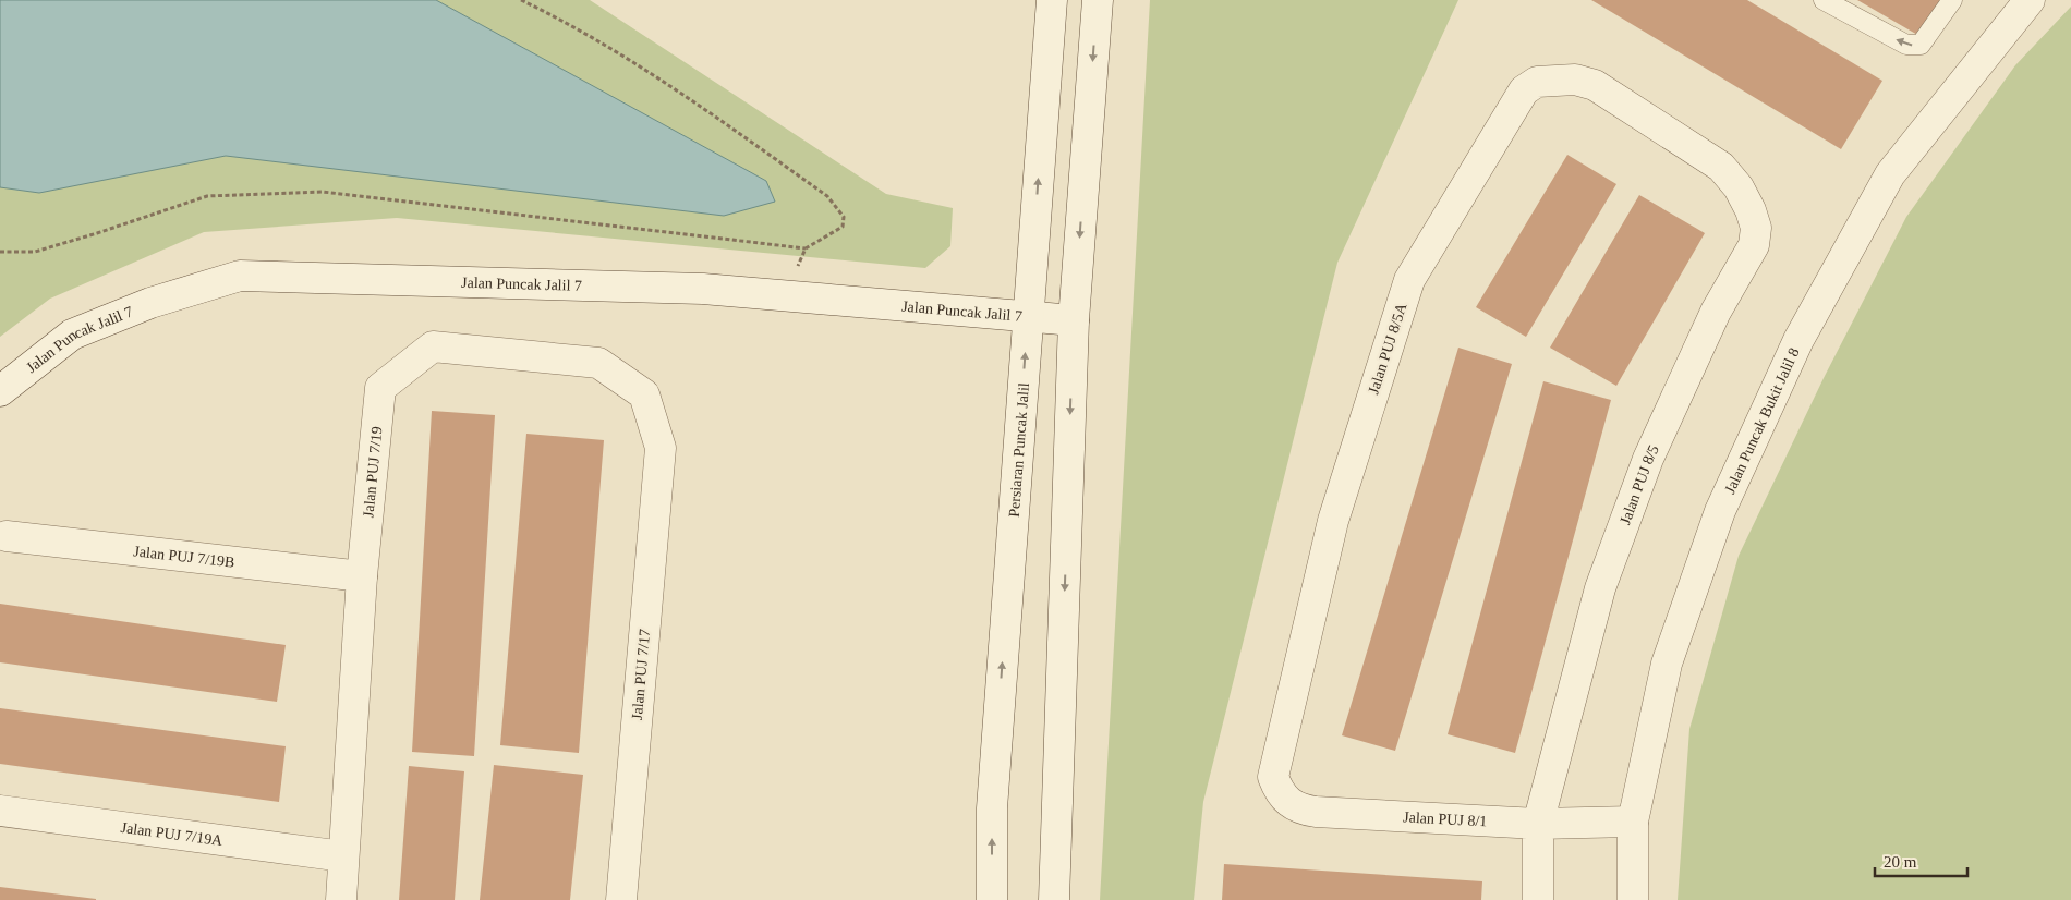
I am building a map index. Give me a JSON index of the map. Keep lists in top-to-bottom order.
{
  "streets": {
    "street": [
      "Jalan Puncak Jalil 7",
      "Jalan PUJ 8/5A",
      "Jalan Puncak Bukit Jalil 8",
      "Persiaran Puncak Jalil",
      "Jalan PUJ 7/19",
      "Jalan PUJ 8/5",
      "Jalan PUJ 7/19B",
      "Jalan PUJ 7/17",
      "Jalan PUJ 8/1",
      "Jalan PUJ 7/19A"
    ]
  },
  "crossings": [
    ["Jalan Puncak Jalil 7", "Persiaran Puncak Jalil"],
    ["Jalan PUJ 8/5A", "Jalan PUJ 8/5"],
    ["Jalan PUJ 8/5A", "Jalan PUJ 8/1"],
    ["Jalan Puncak Bukit Jalil 8", "Jalan PUJ 8/1"],
    ["Jalan PUJ 7/19", "Jalan PUJ 7/19B"],
    ["Jalan PUJ 7/19", "Jalan PUJ 7/17"],
    ["Jalan PUJ 7/19", "Jalan PUJ 7/19A"],
    ["Jalan PUJ 8/5", "Jalan PUJ 8/1"]
  ],
  "scale_bar": "20 m"
}
